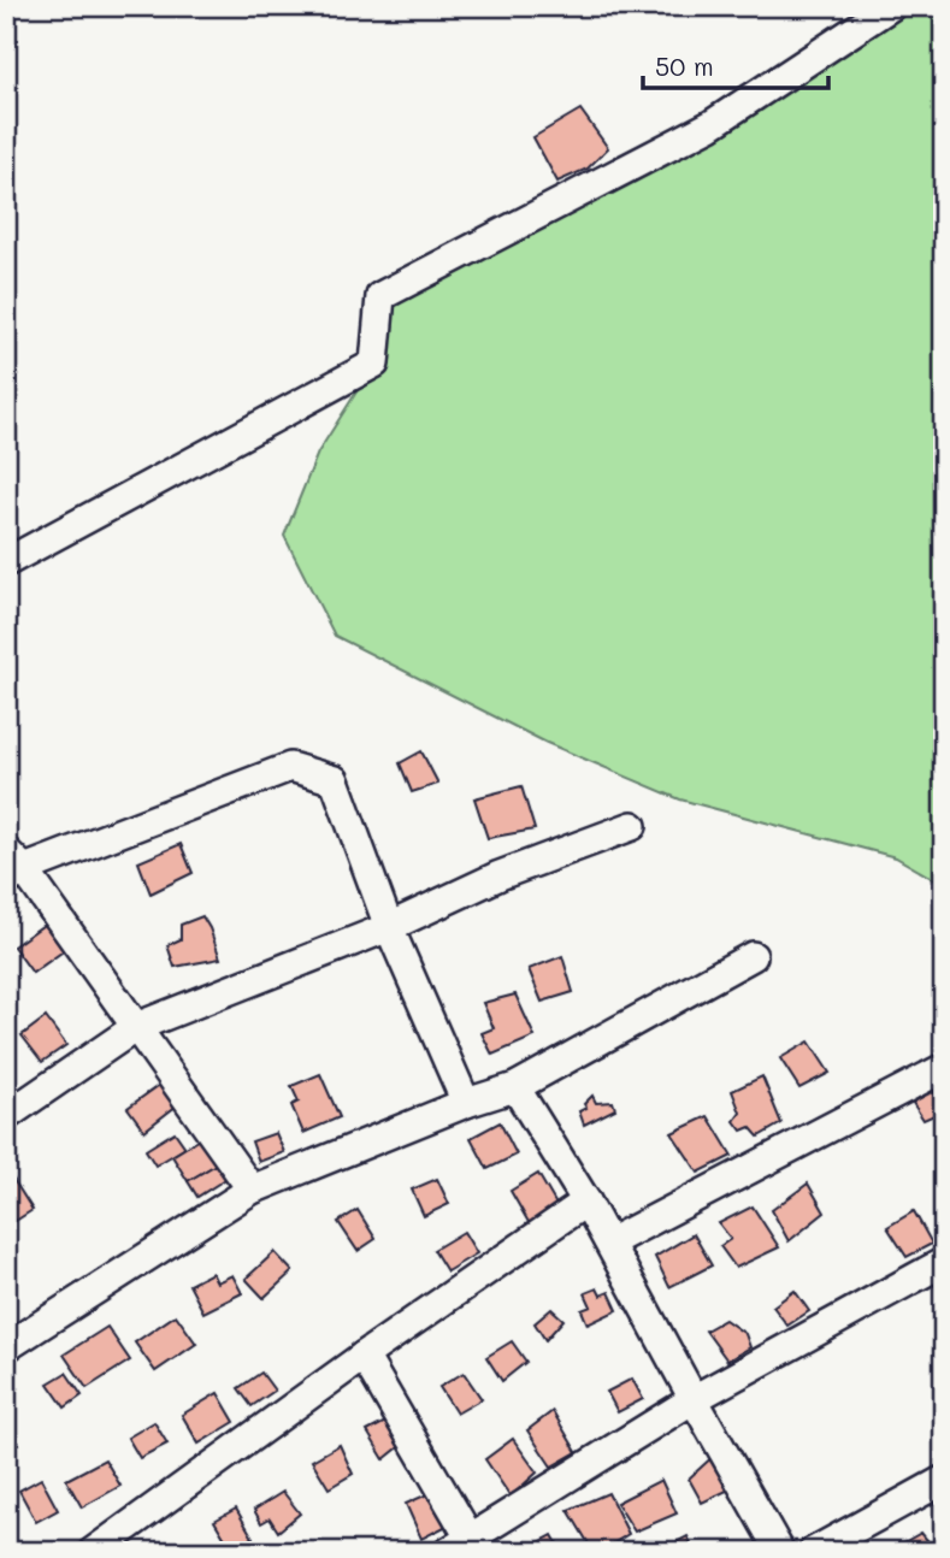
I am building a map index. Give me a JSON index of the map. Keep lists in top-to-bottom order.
{
  "scale_bar": "50 m"
}
